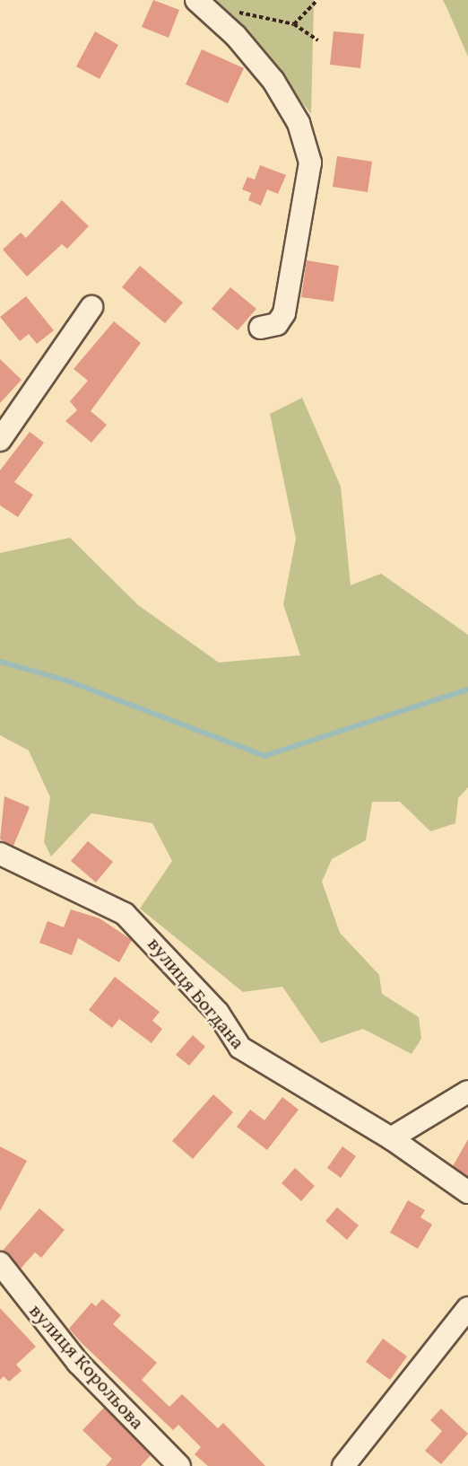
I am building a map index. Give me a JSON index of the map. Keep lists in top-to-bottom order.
{
  "streets": {
    "street": ["вулиця Богдана", "вулиця Корольова"]
  }
}
